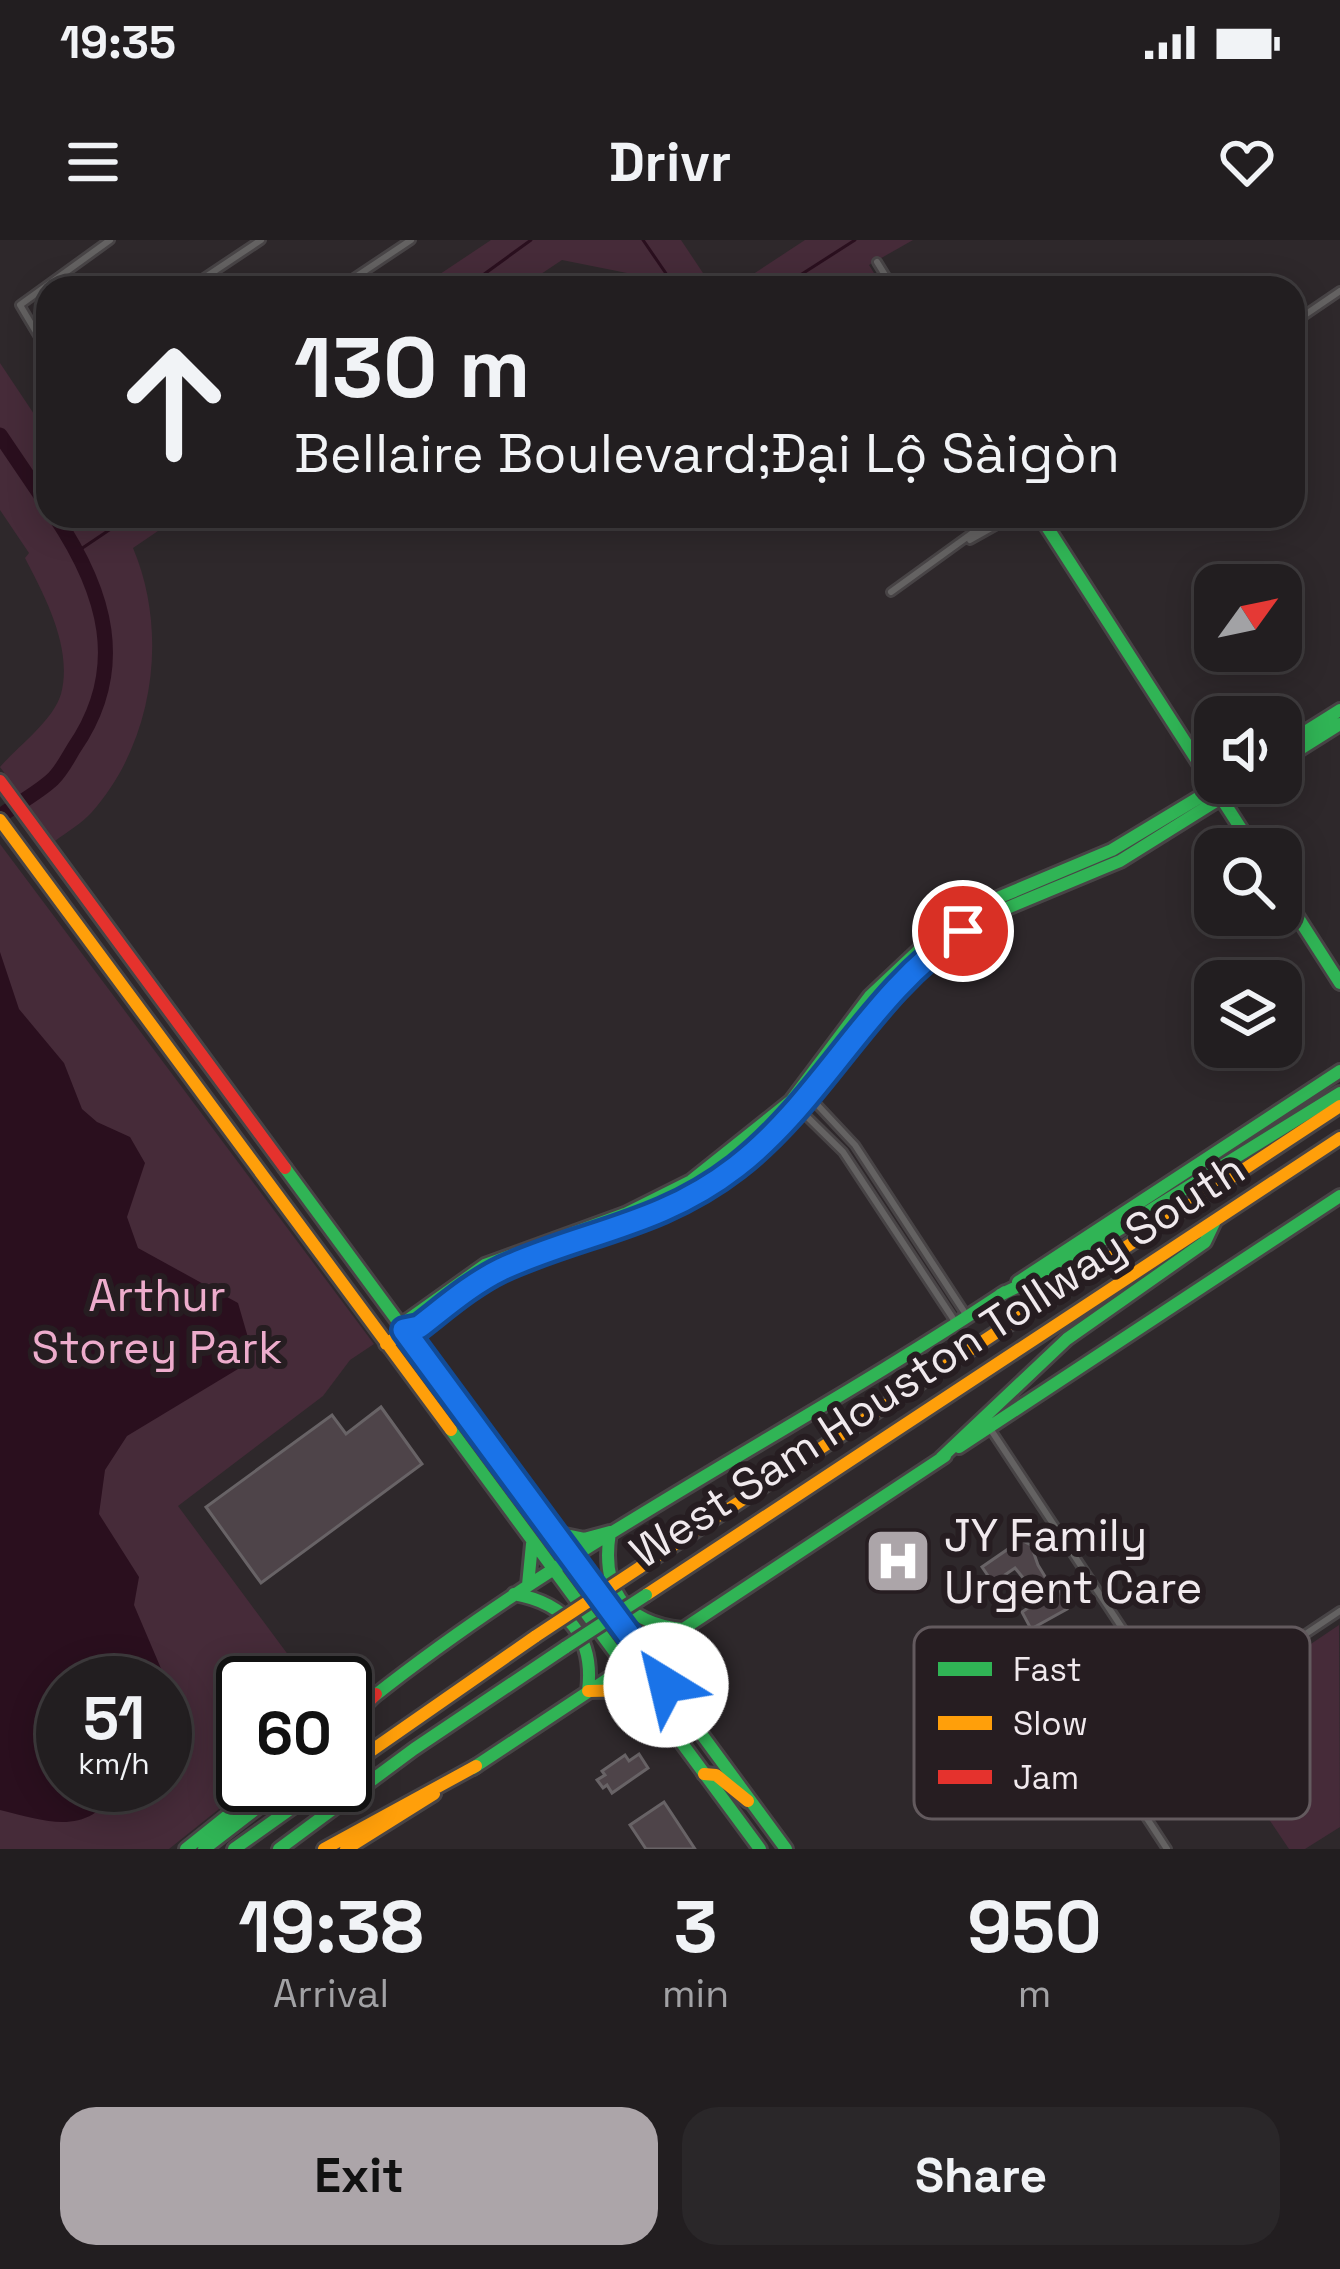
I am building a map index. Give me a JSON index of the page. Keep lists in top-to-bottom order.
{
  "streets": {
    "main road": ["West Sam Houston Tollway South"]
  },
  "parks": ["Arthur Storey Park"],
  "places": {
    "hospital": ["JY Family Urgent Care"]
  },
  "legend": ["Fast", "Slow", "Jam"],
  "north": "top right",
  "page": {
    "status": "19:35",
    "header": "Drivr",
    "turn": ["130 m", "Bellaire Boulevard;Đại Lộ Sàigòn"],
    "speed": "51 km/h",
    "limit": "60",
    "eta": [
      "19:38",
      "Arrival",
      "3",
      "min",
      "950",
      "m"
    ],
    "buttons": ["Exit", "Share"]
  }
}
